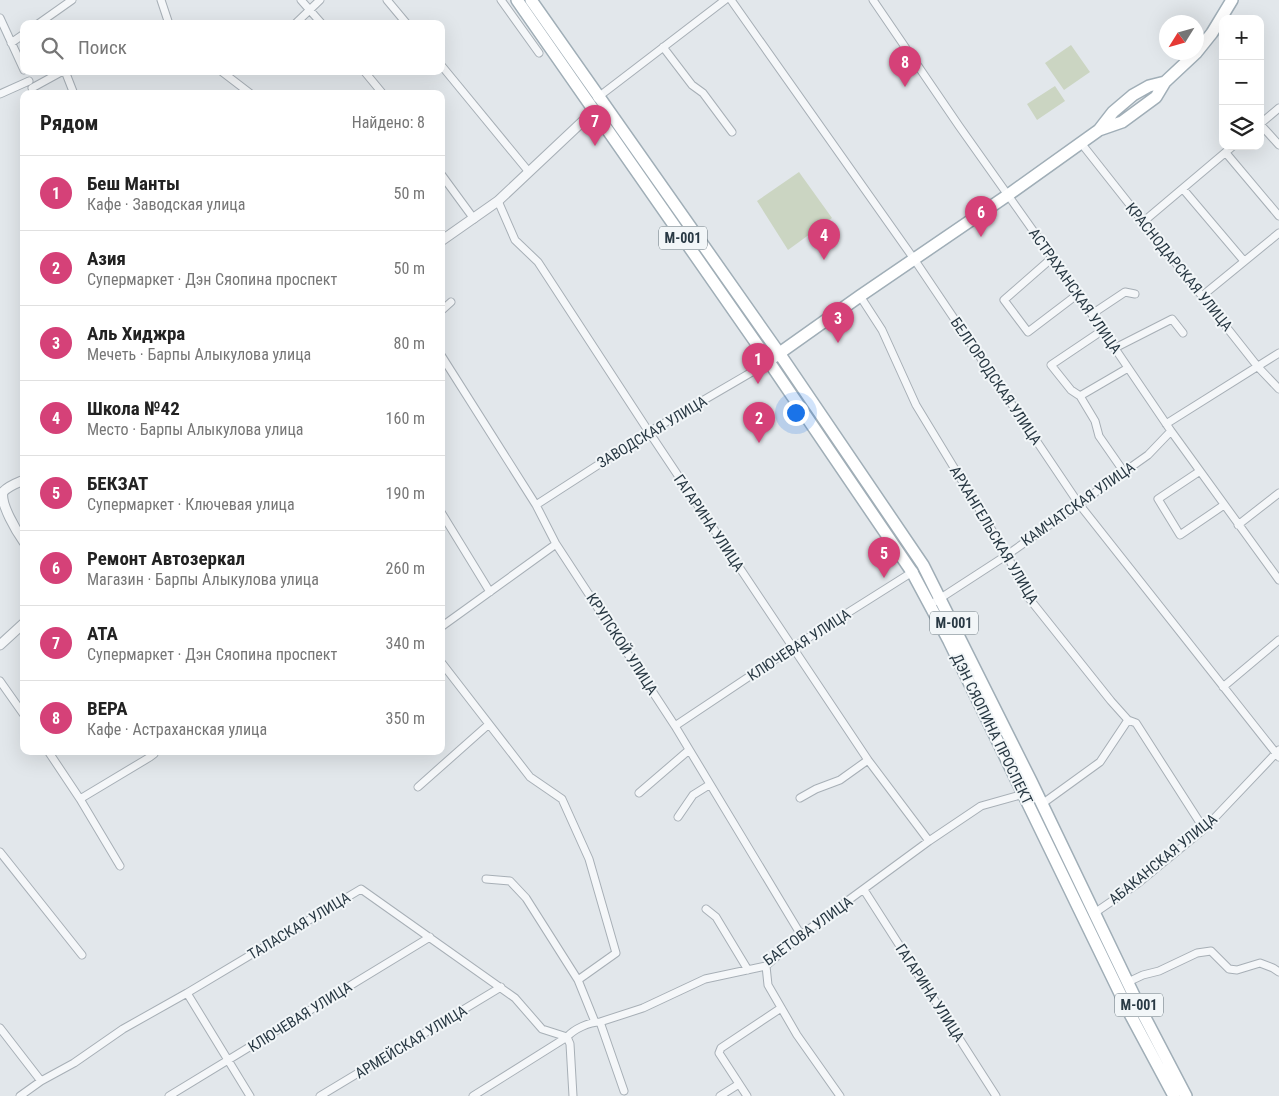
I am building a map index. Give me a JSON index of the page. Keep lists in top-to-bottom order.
{
  "streets": {
    "main road": ["M-001", "ДЭН СЯОПИНА ПРОСПЕКТ"],
    "street": [
      "КРАСНОДАРСКАЯ УЛИЦА",
      "АСТРАХАНСКАЯ УЛИЦА",
      "БЕЛГОРОДСКАЯ УЛИЦА",
      "ЗАВОДСКАЯ УЛИЦА",
      "КАМЧАТСКАЯ УЛИЦА",
      "ГАГАРИНА УЛИЦА",
      "АРХАНГЕЛЬСКАЯ УЛИЦА",
      "КРУПСКОЙ УЛИЦА",
      "КЛЮЧЕВАЯ УЛИЦА",
      "АБАКАНСКАЯ УЛИЦА",
      "ТАЛАСКАЯ УЛИЦА",
      "БАЕТОВА УЛИЦА",
      "АРМЕЙСКАЯ УЛИЦА"
    ]
  },
  "crossings": [
    ["M-001", "ДЭН СЯОПИНА ПРОСПЕКТ"],
    ["M-001", "АБАКАНСКАЯ УЛИЦА"],
    ["АСТРАХАНСКАЯ УЛИЦА", "КАМЧАТСКАЯ УЛИЦА"],
    ["БЕЛГОРОДСКАЯ УЛИЦА", "КАМЧАТСКАЯ УЛИЦА"],
    ["БЕЛГОРОДСКАЯ УЛИЦА", "АБАКАНСКАЯ УЛИЦА"],
    ["ЗАВОДСКАЯ УЛИЦА", "ГАГАРИНА УЛИЦА"],
    ["ЗАВОДСКАЯ УЛИЦА", "КРУПСКОЙ УЛИЦА"],
    ["ЗАВОДСКАЯ УЛИЦА", "ДЭН СЯОПИНА ПРОСПЕКТ"],
    ["КАМЧАТСКАЯ УЛИЦА", "АРХАНГЕЛЬСКАЯ УЛИЦА"],
    ["КАМЧАТСКАЯ УЛИЦА", "ДЭН СЯОПИНА ПРОСПЕКТ"],
    ["ГАГАРИНА УЛИЦА", "КЛЮЧЕВАЯ УЛИЦА"],
    ["ГАГАРИНА УЛИЦА", "БАЕТОВА УЛИЦА"],
    ["АРХАНГЕЛЬСКАЯ УЛИЦА", "АБАКАНСКАЯ УЛИЦА"],
    ["КРУПСКОЙ УЛИЦА", "КЛЮЧЕВАЯ УЛИЦА"],
    ["КРУПСКОЙ УЛИЦА", "БАЕТОВА УЛИЦА"],
    ["КЛЮЧЕВАЯ УЛИЦА", "ДЭН СЯОПИНА ПРОСПЕКТ"],
    ["КЛЮЧЕВАЯ УЛИЦА", "ТАЛАСКАЯ УЛИЦА"],
    ["ДЭН СЯОПИНА ПРОСПЕКТ", "АБАКАНСКАЯ УЛИЦА"],
    ["ДЭН СЯОПИНА ПРОСПЕКТ", "БАЕТОВА УЛИЦА"],
    ["ТАЛАСКАЯ УЛИЦА", "БАЕТОВА УЛИЦА"],
    ["ТАЛАСКАЯ УЛИЦА", "АРМЕЙСКАЯ УЛИЦА"]
  ],
  "north": "bottom left",
  "page": {
    "map_buttons": ["+", "−"],
    "search": "Поиск",
    "pins": [
      "8",
      "7",
      "6",
      "4",
      "3",
      "1",
      "2",
      "5"
    ],
    "heading": ["Рядом", "Найдено: 8"],
    "list": [
      {
        "mark": "1",
        "name": "Беш Манты",
        "note": "Кафе · Заводская улица",
        "value": "50 m"
      },
      {
        "mark": "2",
        "name": "Азия",
        "note": "Супермаркет · Дэн Сяопина проспект",
        "value": "50 m"
      },
      {
        "mark": "3",
        "name": "Аль Хиджра",
        "note": "Мечеть · Барпы Алыкулова улица",
        "value": "80 m"
      },
      {
        "mark": "4",
        "name": "Школа №42",
        "note": "Место · Барпы Алыкулова улица",
        "value": "160 m"
      },
      {
        "mark": "5",
        "name": "БЕКЗАТ",
        "note": "Супермаркет · Ключевая улица",
        "value": "190 m"
      },
      {
        "mark": "6",
        "name": "Ремонт Автозеркал",
        "note": "Магазин · Барпы Алыкулова улица",
        "value": "260 m"
      },
      {
        "mark": "7",
        "name": "АТА",
        "note": "Супермаркет · Дэн Сяопина проспект",
        "value": "340 m"
      },
      {
        "mark": "8",
        "name": "ВЕРА",
        "note": "Кафе · Астраханская улица",
        "value": "350 m"
      }
    ]
  }
}
